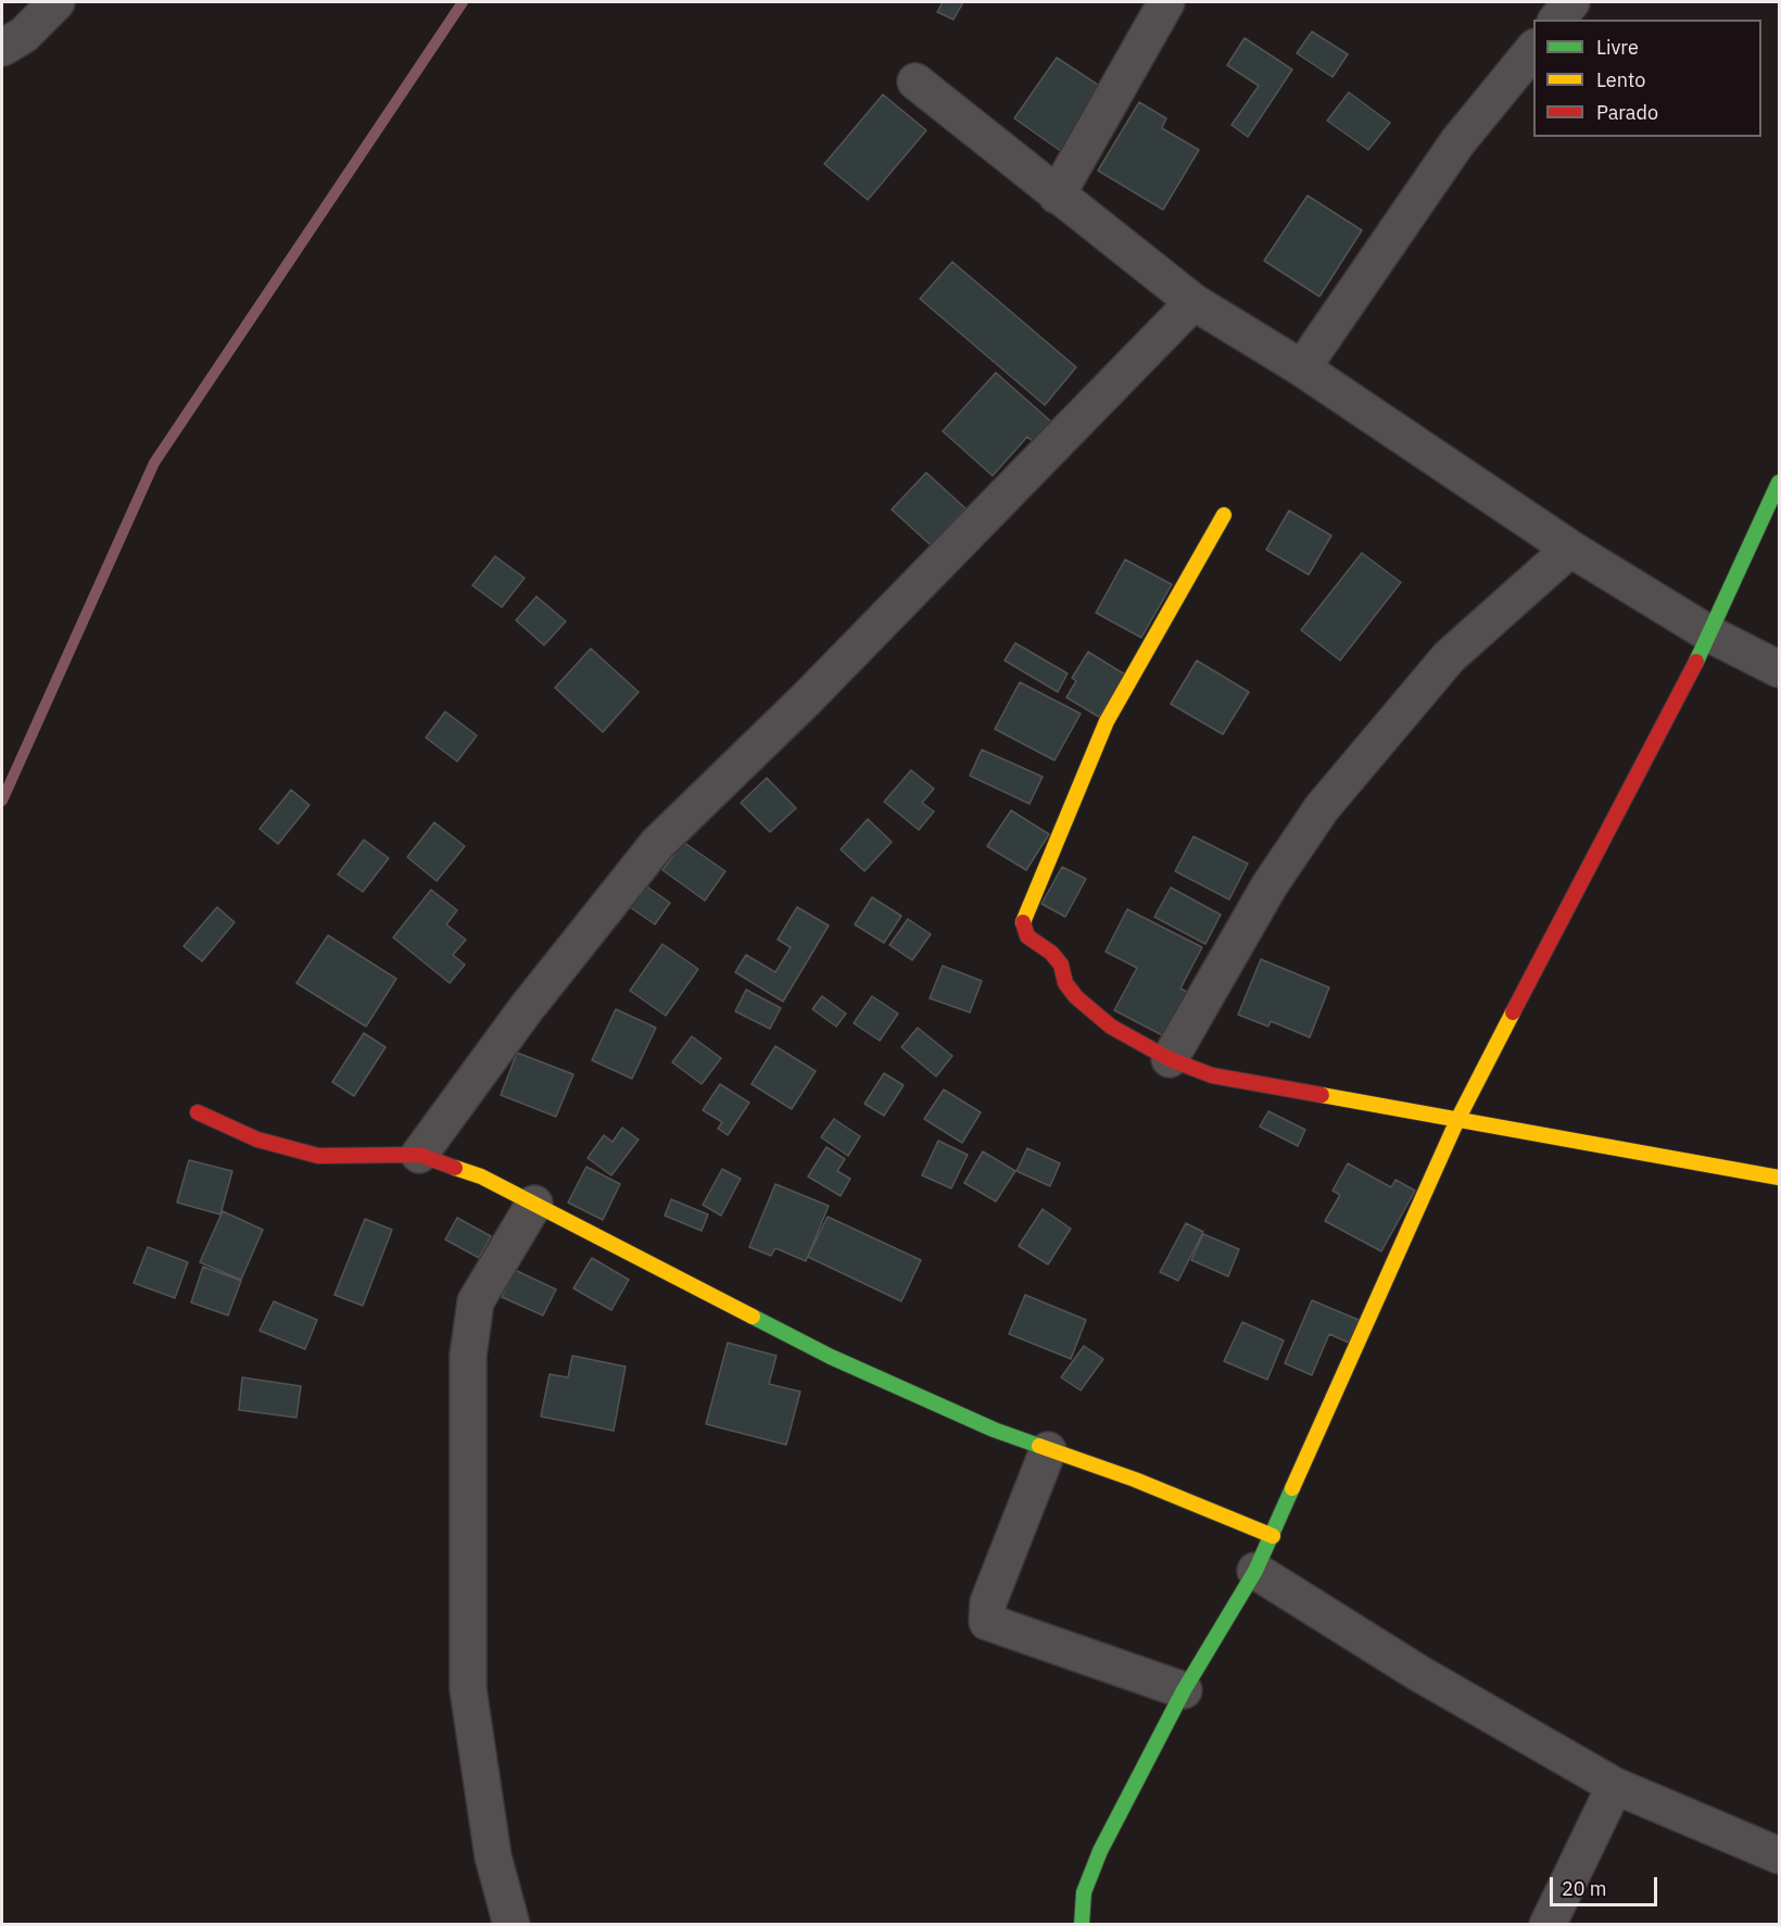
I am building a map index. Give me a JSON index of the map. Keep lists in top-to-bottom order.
{
  "legend": ["Livre", "Lento", "Parado"],
  "scale_bar": "20 m"
}
